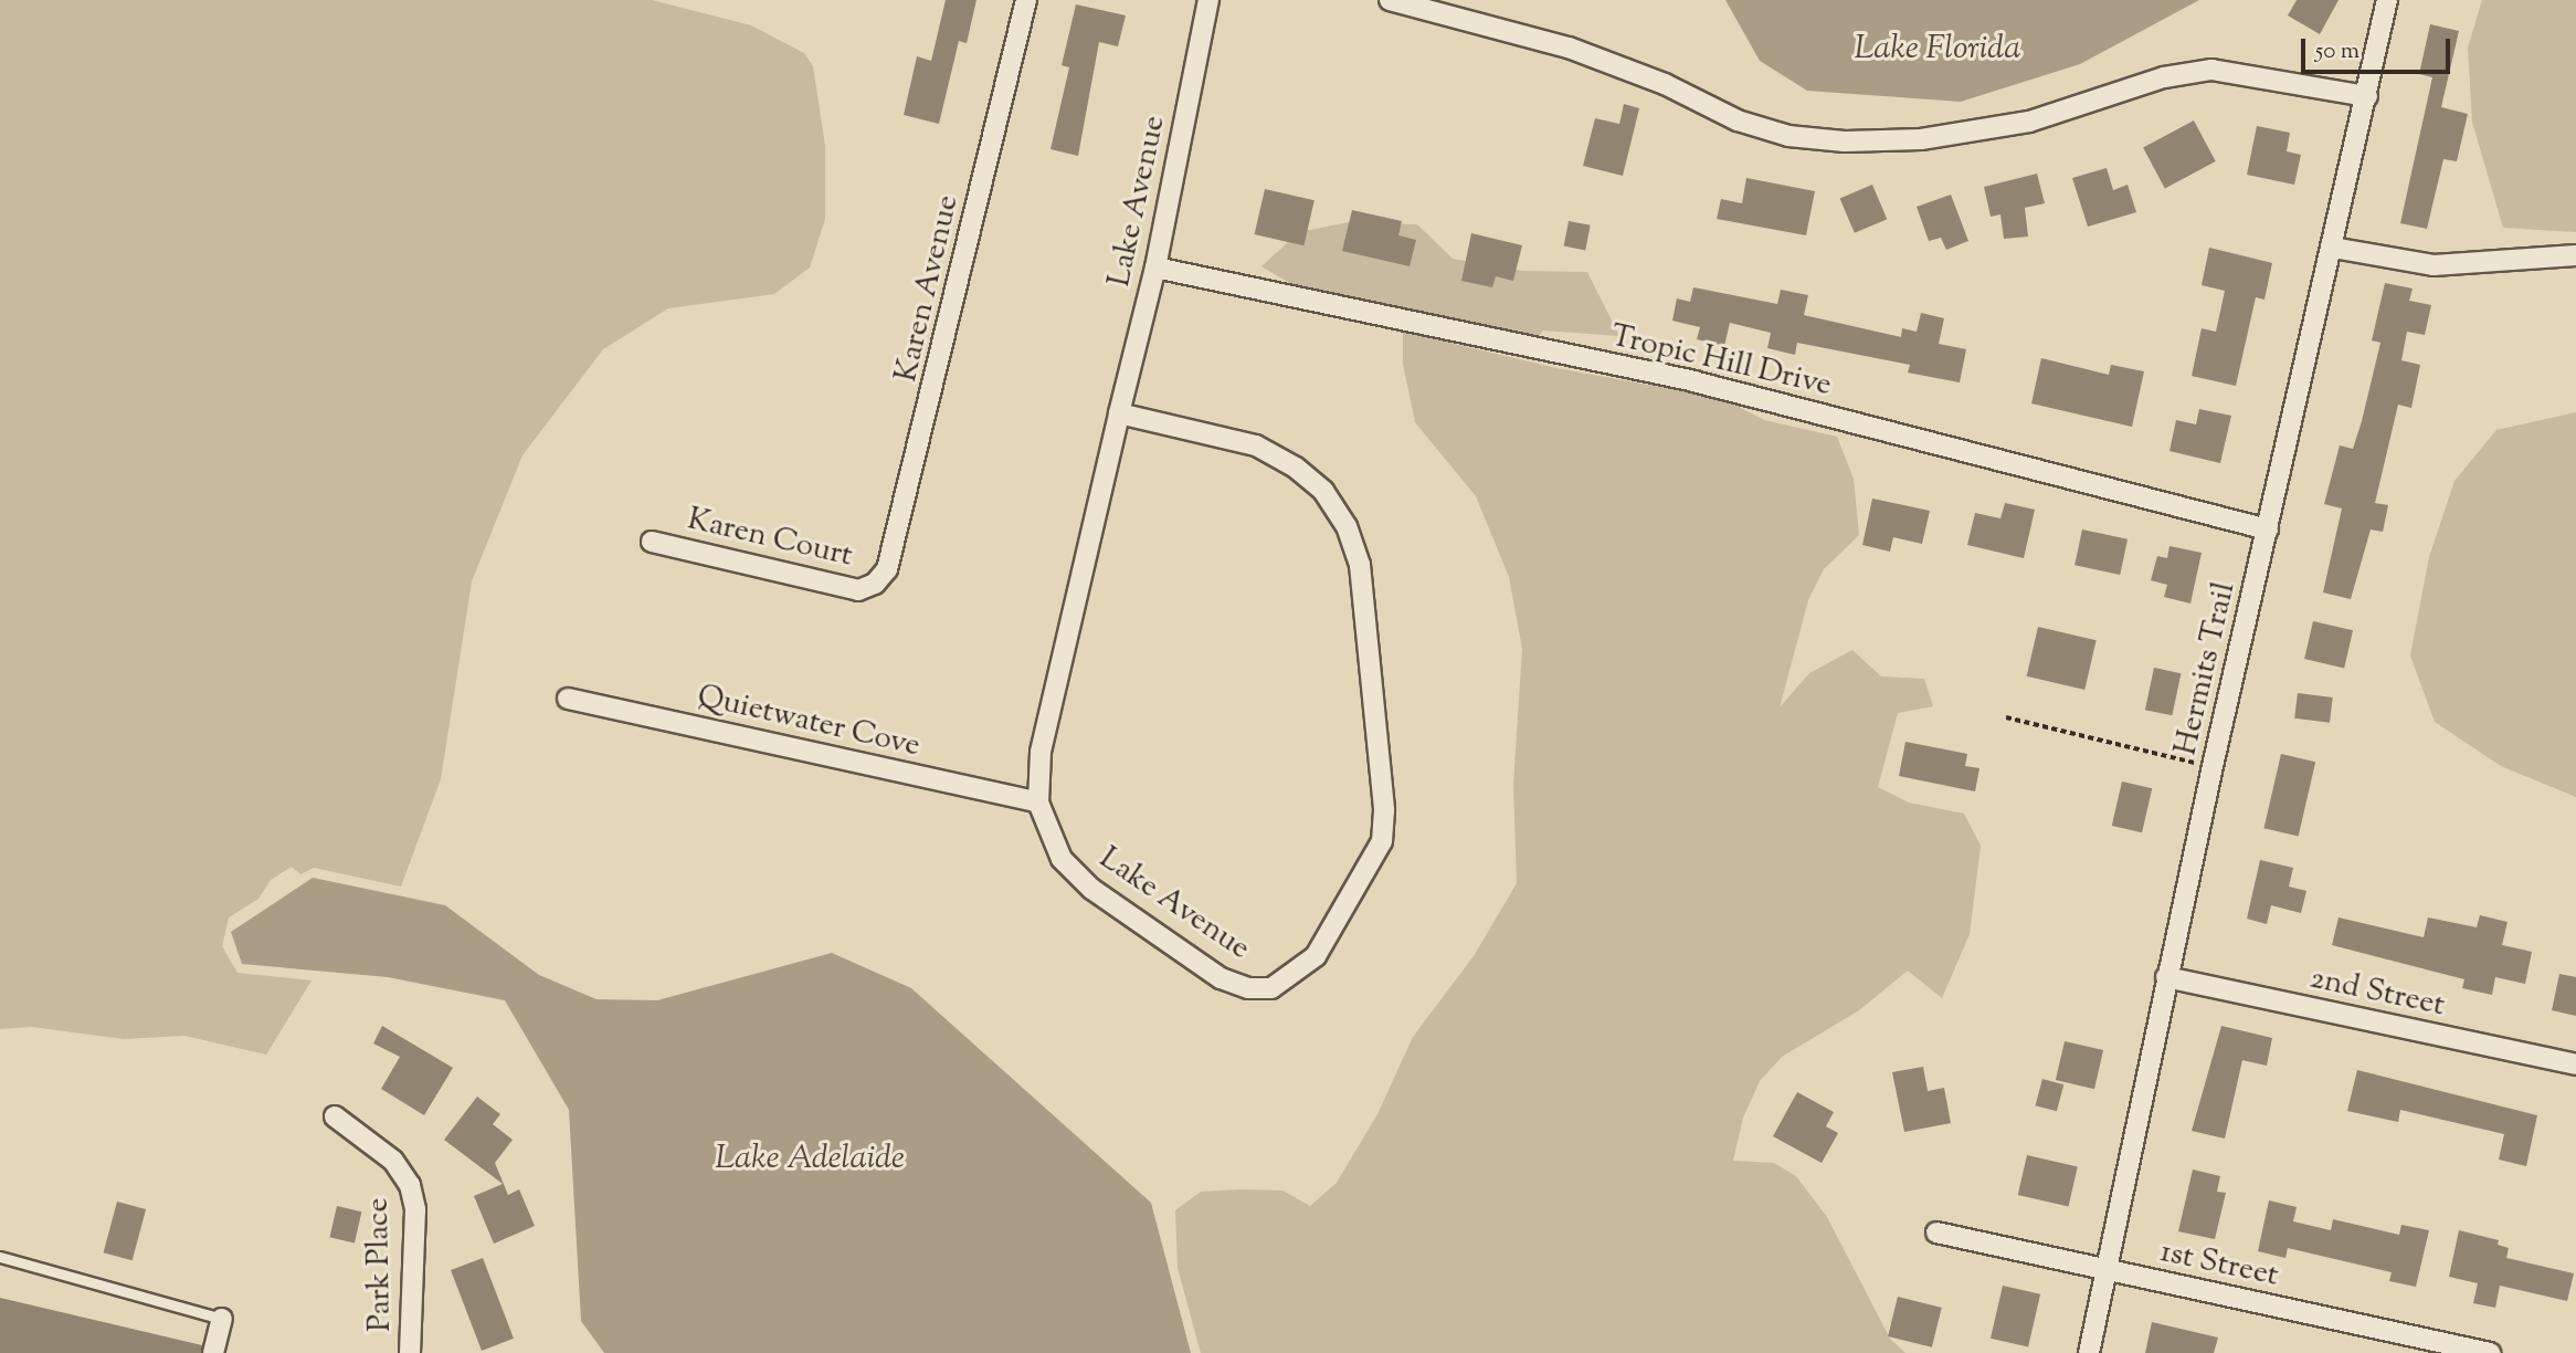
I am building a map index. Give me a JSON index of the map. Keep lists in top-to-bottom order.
{
  "streets": {
    "street": [
      "Lake Avenue",
      "Karen Avenue",
      "Tropic Hill Drive",
      "Karen Court",
      "Hermits Trail",
      "Quietwater Cove",
      "2nd Street",
      "Park Place",
      "1st Street"
    ]
  },
  "crossings": [
    ["Lake Avenue", "Tropic Hill Drive"],
    ["Lake Avenue", "Quietwater Cove"],
    ["Karen Avenue", "Karen Court"],
    ["Tropic Hill Drive", "Hermits Trail"],
    ["Hermits Trail", "2nd Street"],
    ["Hermits Trail", "1st Street"]
  ],
  "water": ["Lake Florida", "Lake Adelaide"],
  "scale_bar": "50 m"
}
